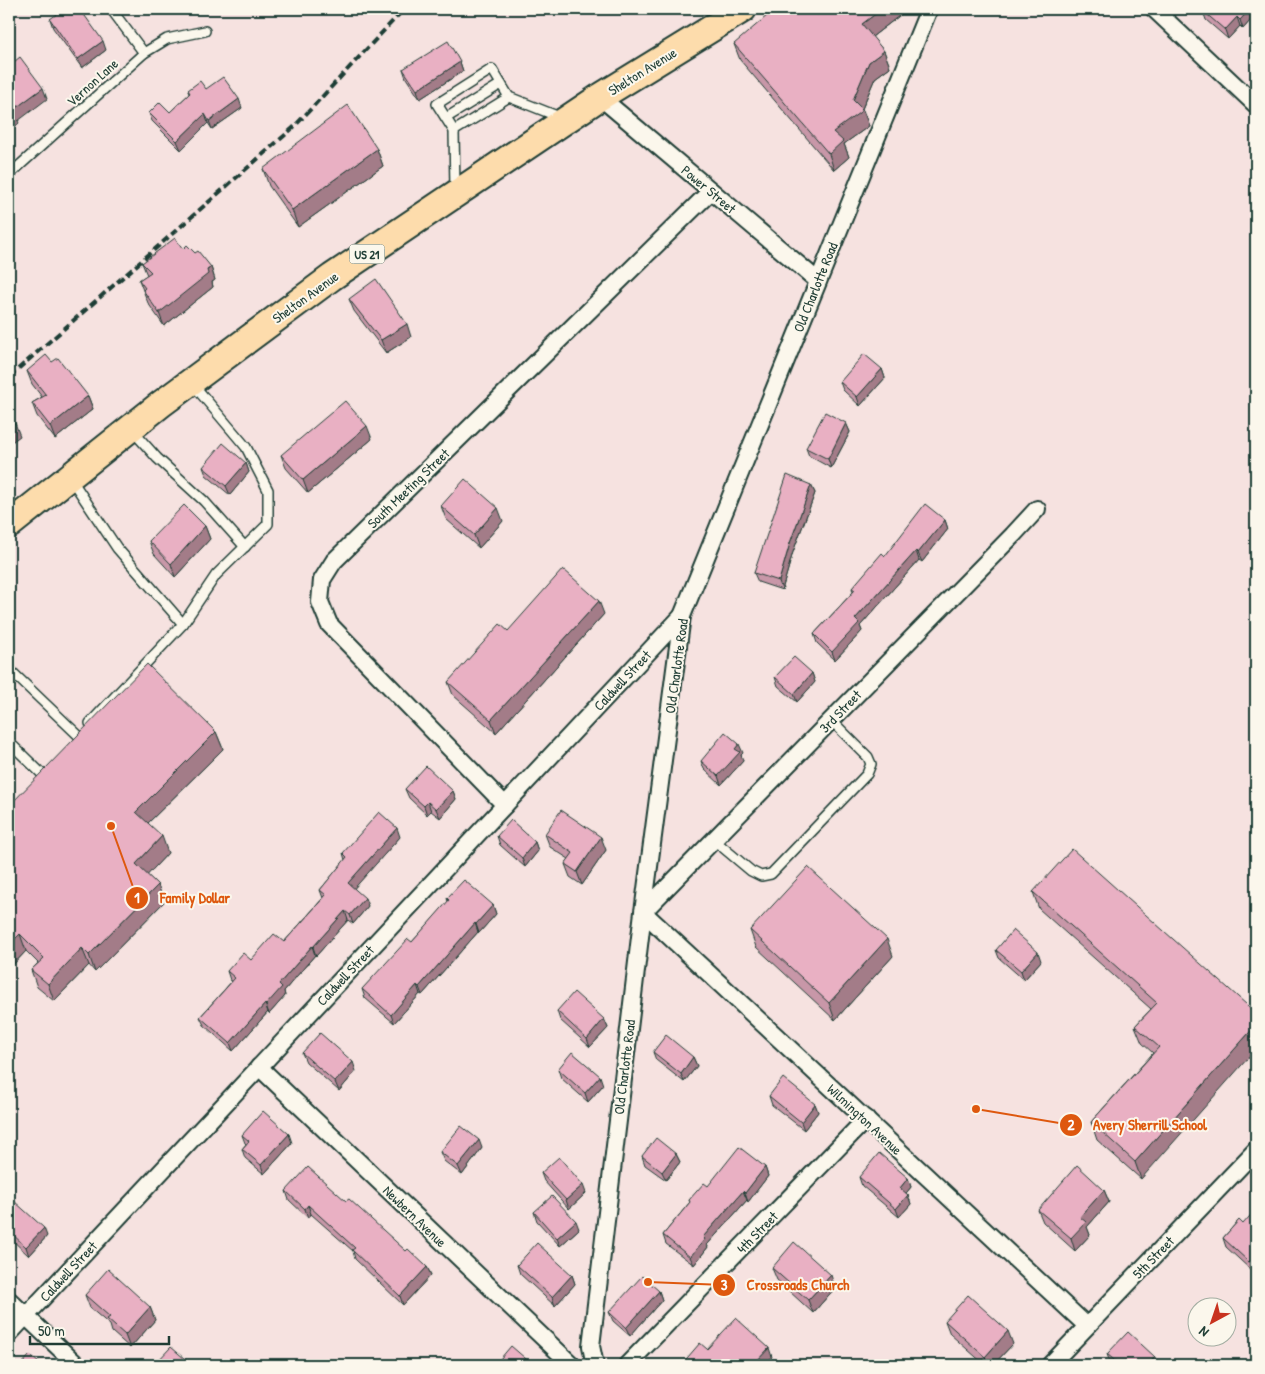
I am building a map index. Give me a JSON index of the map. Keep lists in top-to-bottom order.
{
  "streets": {
    "main road": ["Shelton Avenue", "US 21"],
    "street": [
      "Power Street",
      "Old Charlotte Road",
      "South Meeting Street",
      "Caldwell Street",
      "3rd Street",
      "Wilmington Avenue",
      "Newbern Avenue",
      "4th Street",
      "5th Street"
    ],
    "lane": ["Vernon Lane"]
  },
  "crossings": [
    ["Shelton Avenue", "Power Street"],
    ["Power Street", "Old Charlotte Road"],
    ["Power Street", "South Meeting Street"],
    ["Old Charlotte Road", "Caldwell Street"],
    ["Old Charlotte Road", "3rd Street"],
    ["Old Charlotte Road", "Wilmington Avenue"],
    ["South Meeting Street", "Caldwell Street"],
    ["Caldwell Street", "Newbern Avenue"],
    ["3rd Street", "Wilmington Avenue"],
    ["Wilmington Avenue", "4th Street"],
    ["Wilmington Avenue", "5th Street"]
  ],
  "places": ["Family Dollar", "Avery Sherrill School", "Crossroads Church"],
  "scale_bar": "50 m",
  "north": "bottom left"
}
